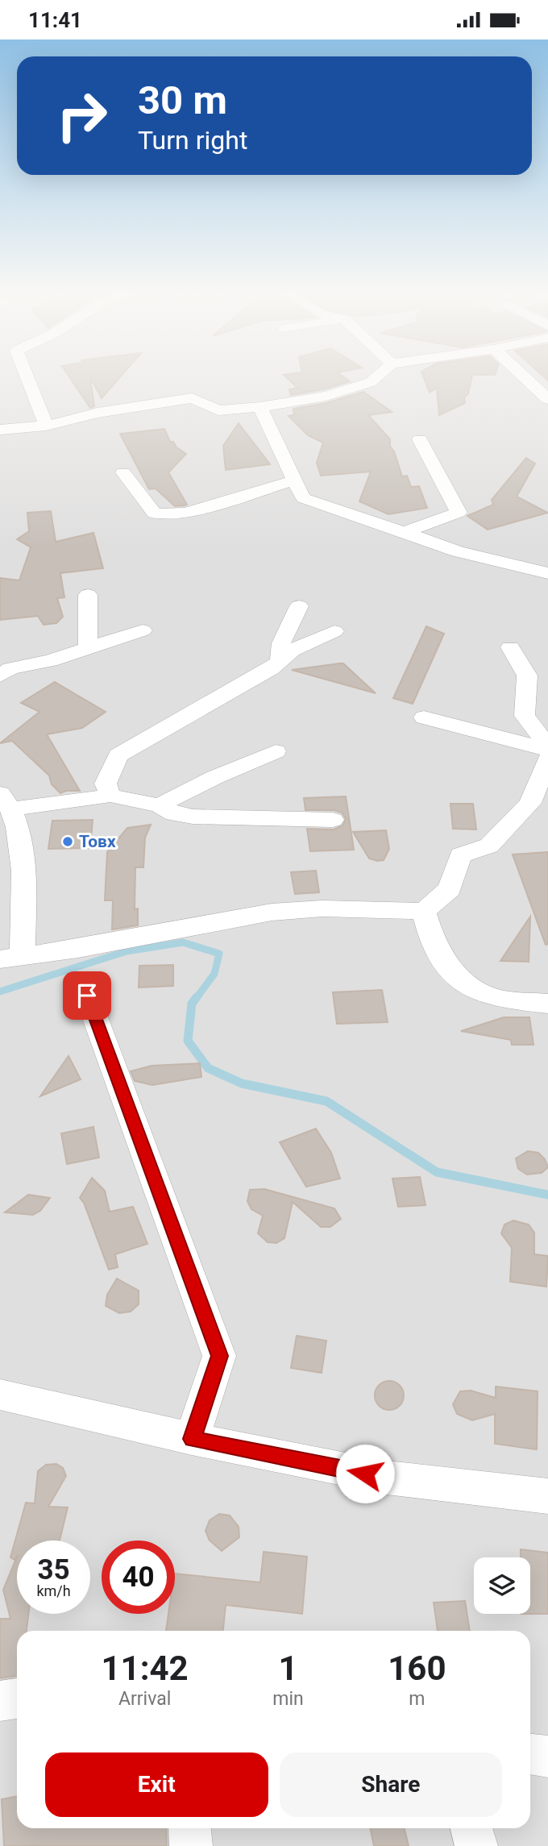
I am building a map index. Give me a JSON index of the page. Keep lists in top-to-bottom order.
{
  "places": ["Товх"],
  "page": {
    "status": "11:41",
    "turn": ["30 m", "Turn right"],
    "speed": "35 km/h",
    "limit": "40",
    "eta": [
      "11:42",
      "Arrival",
      "1",
      "min",
      "160",
      "m"
    ],
    "buttons": ["Exit", "Share"]
  }
}
